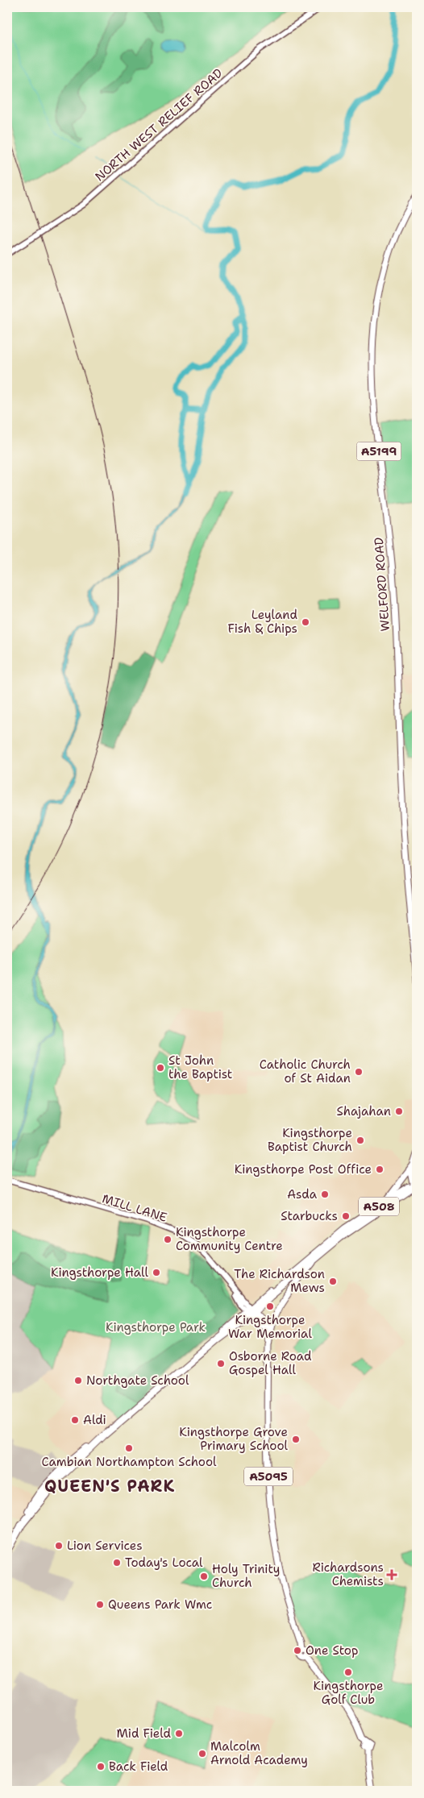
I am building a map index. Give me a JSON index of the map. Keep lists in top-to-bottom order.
{
  "streets": {
    "highway": ["A508"],
    "main road": ["A5199", "WELFORD ROAD", "A5095"],
    "street": ["NORTH WEST RELIEF ROAD", "MILL LANE"]
  },
  "crossings": [
    ["A508", "MILL LANE"],
    ["A508", "A5095"],
    ["MILL LANE", "A5095"]
  ],
  "districts": ["QUEEN'S PARK"],
  "parks": ["Kingsthorpe Park"],
  "places": {
    "other": [
      "Leyland Fish & Chips",
      "St John the Baptist",
      "Catholic Church of St Aidan",
      "Shajahan",
      "Kingsthorpe Baptist Church",
      "Kingsthorpe Post Office",
      "Asda",
      "Starbucks",
      "Kingsthorpe Community Centre",
      "Kingsthorpe Hall",
      "The Richardson Mews",
      "Kingsthorpe War Memorial",
      "Osborne Road Gospel Hall",
      "Northgate School",
      "Aldi",
      "Kingsthorpe Grove Primary School",
      "Cambian Northampton School",
      "Lion Services",
      "Today's Local",
      "Holy Trinity Church",
      "Queens Park Wmc",
      "One Stop",
      "Kingsthorpe Golf Club",
      "Mid Field",
      "Malcolm Arnold Academy",
      "Back Field"
    ],
    "health": ["Richardsons Chemists"]
  }
}
